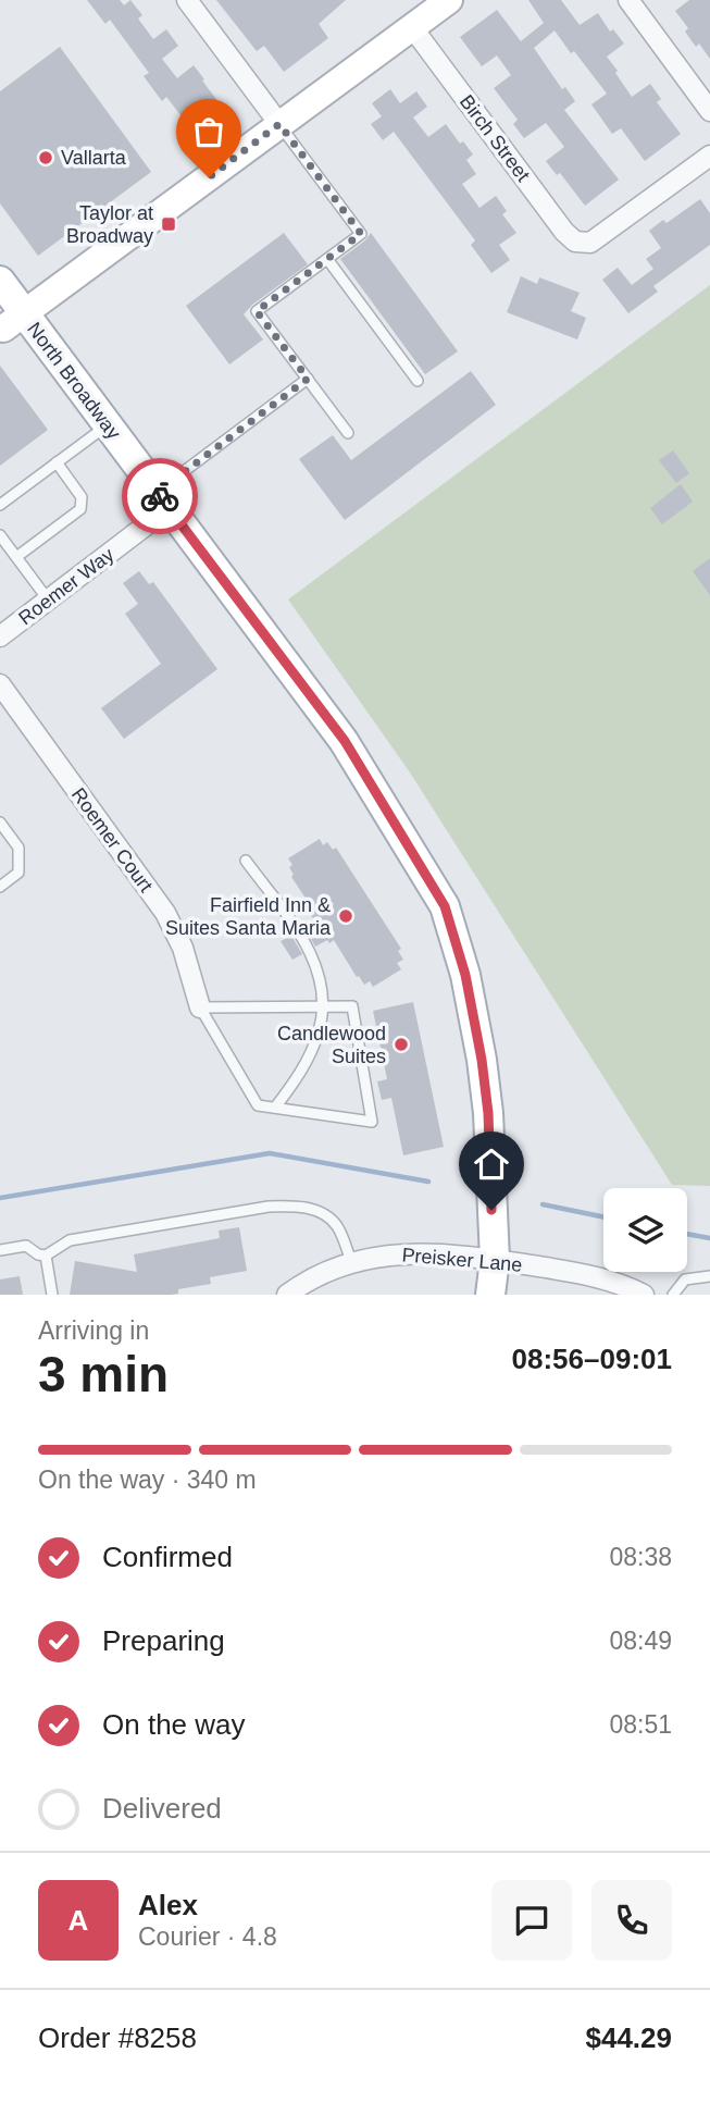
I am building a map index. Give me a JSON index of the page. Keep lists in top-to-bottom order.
{
  "streets": {
    "main road": ["North Broadway"],
    "street": [
      "Birch Street",
      "Roemer Way",
      "Roemer Court",
      "Preisker Lane"
    ]
  },
  "crossings": [
    ["North Broadway", "Roemer Way"],
    ["North Broadway", "Preisker Lane"]
  ],
  "places": {
    "other": ["Vallarta", "Fairfield Inn & Suites Santa Maria", "Candlewood Suites"],
    "transit": ["Taylor at Broadway"]
  },
  "page": {
    "heading": ["3 min", "Arriving in", "08:56–09:01"],
    "panel": [
      "Alex",
      "Courier · 4.8",
      "Order #8258",
      "$44.29"
    ],
    "bar": "On the way · 340 m",
    "list": [
      ["Confirmed", "08:38"],
      ["Preparing", "08:49"],
      ["On the way", "08:51"],
      "Delivered"
    ],
    "round": "A"
  }
}
